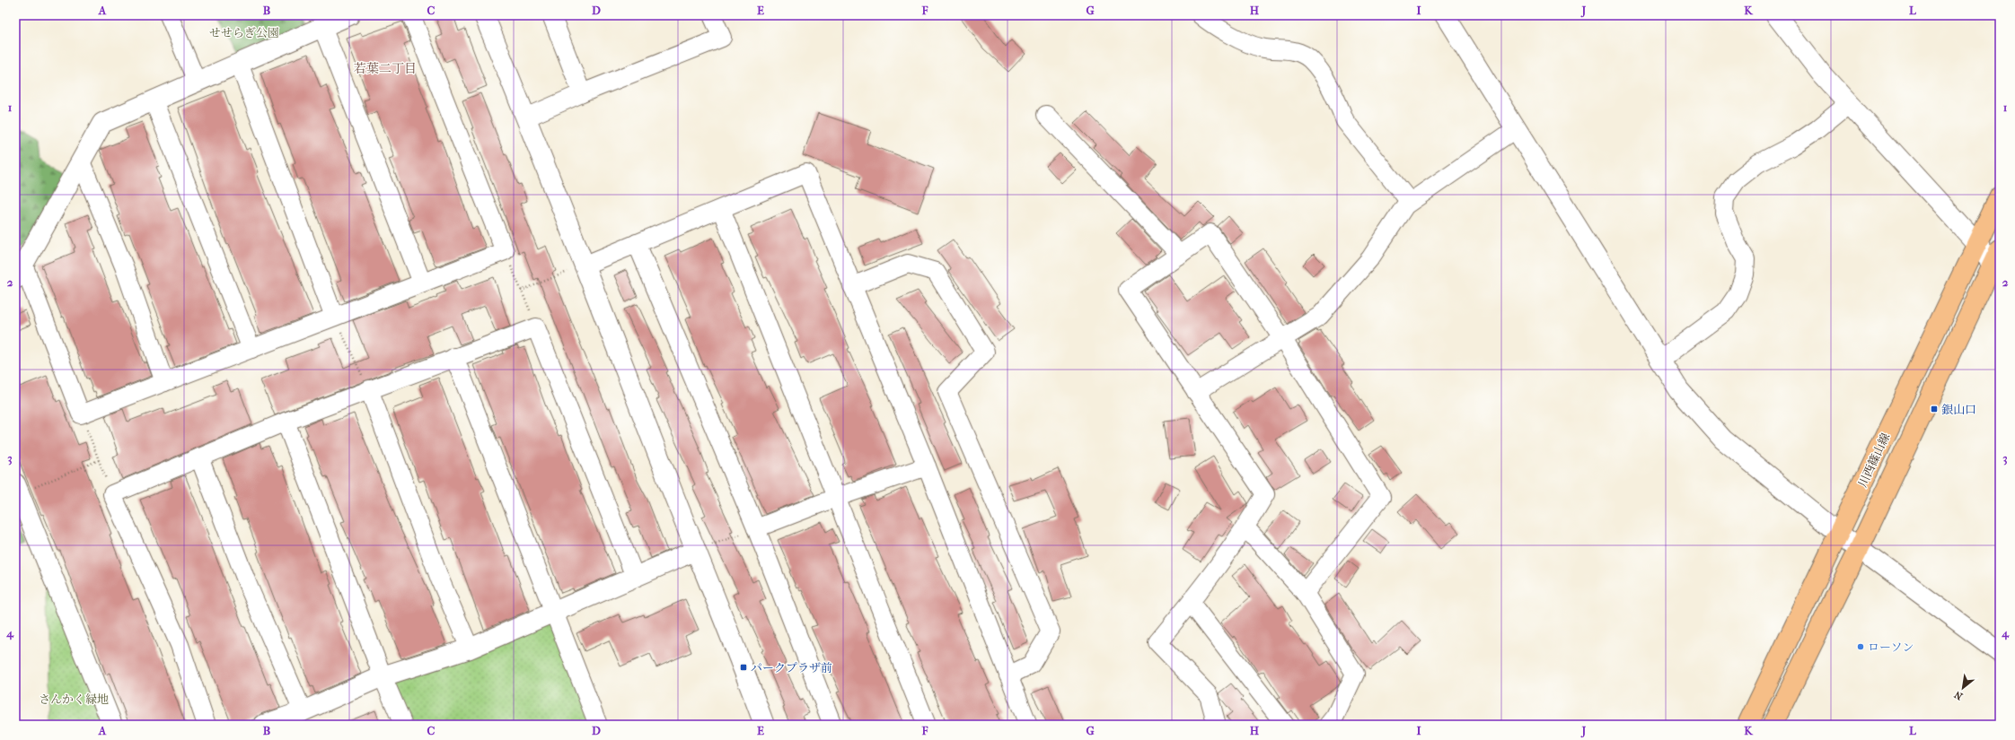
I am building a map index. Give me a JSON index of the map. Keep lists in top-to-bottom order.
{
  "streets": {
    "main road": ["川西篠山線"]
  },
  "districts": ["若葉二丁目"],
  "parks": ["せせらぎ公園", "さんかく緑地"],
  "places": {
    "transit": ["銀山口", "パークプラザ前"],
    "other": ["ローソン"]
  },
  "north": "bottom left",
  "grid": {
    "columns": [
      "A",
      "B",
      "C",
      "D",
      "E",
      "F",
      "G",
      "H",
      "I",
      "J",
      "K",
      "L"
    ],
    "rows": [
      "1",
      "2",
      "3",
      "4"
    ]
  }
}
